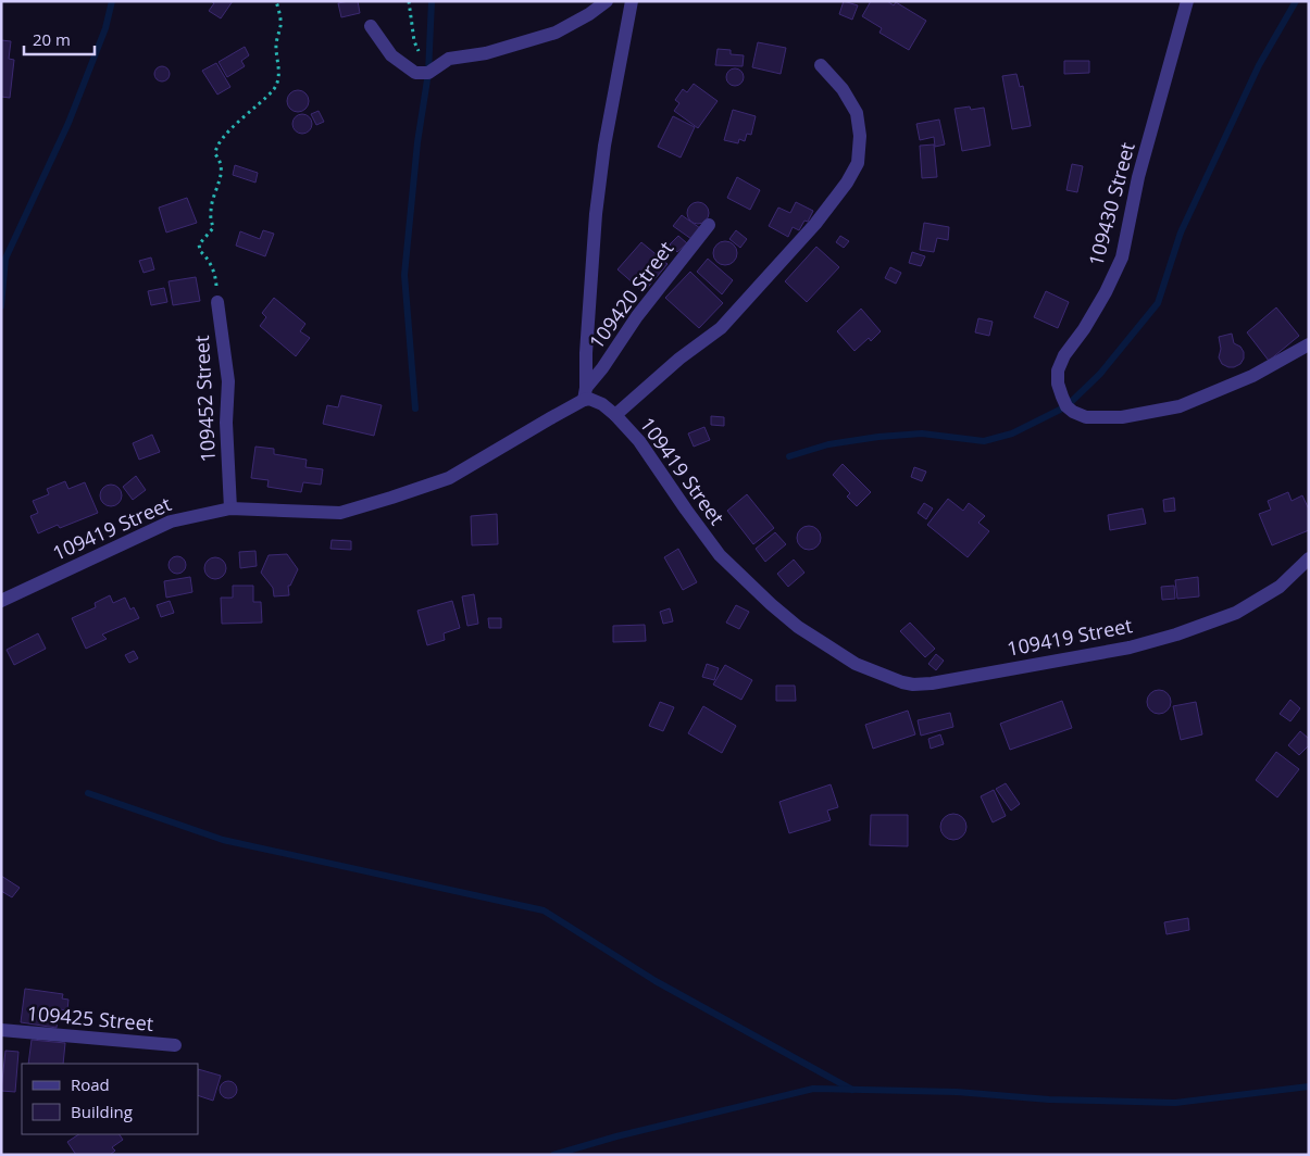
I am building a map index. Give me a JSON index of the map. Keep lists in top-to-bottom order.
{
  "streets": {
    "street": [
      "109430 Street",
      "109420 Street",
      "109452 Street",
      "109419 Street",
      "109425 Street"
    ]
  },
  "crossings": [
    ["109420 Street", "109419 Street"],
    ["109452 Street", "109419 Street"]
  ],
  "legend": ["Road", "Building"],
  "scale_bar": "20 m"
}
